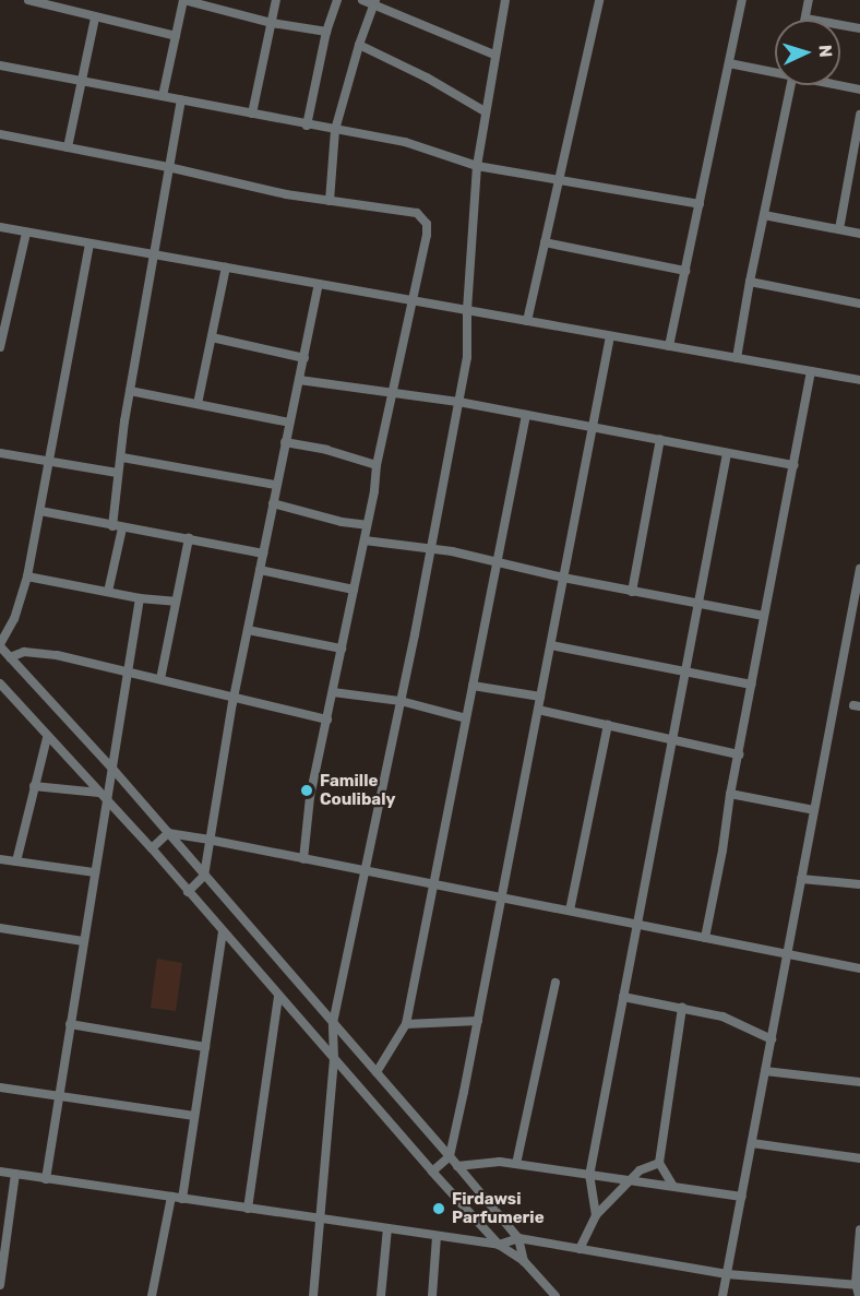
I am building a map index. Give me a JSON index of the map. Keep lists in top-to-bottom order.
{
  "places": ["Famille Coulibaly", "Firdawsi Parfumerie"],
  "north": "right"
}
